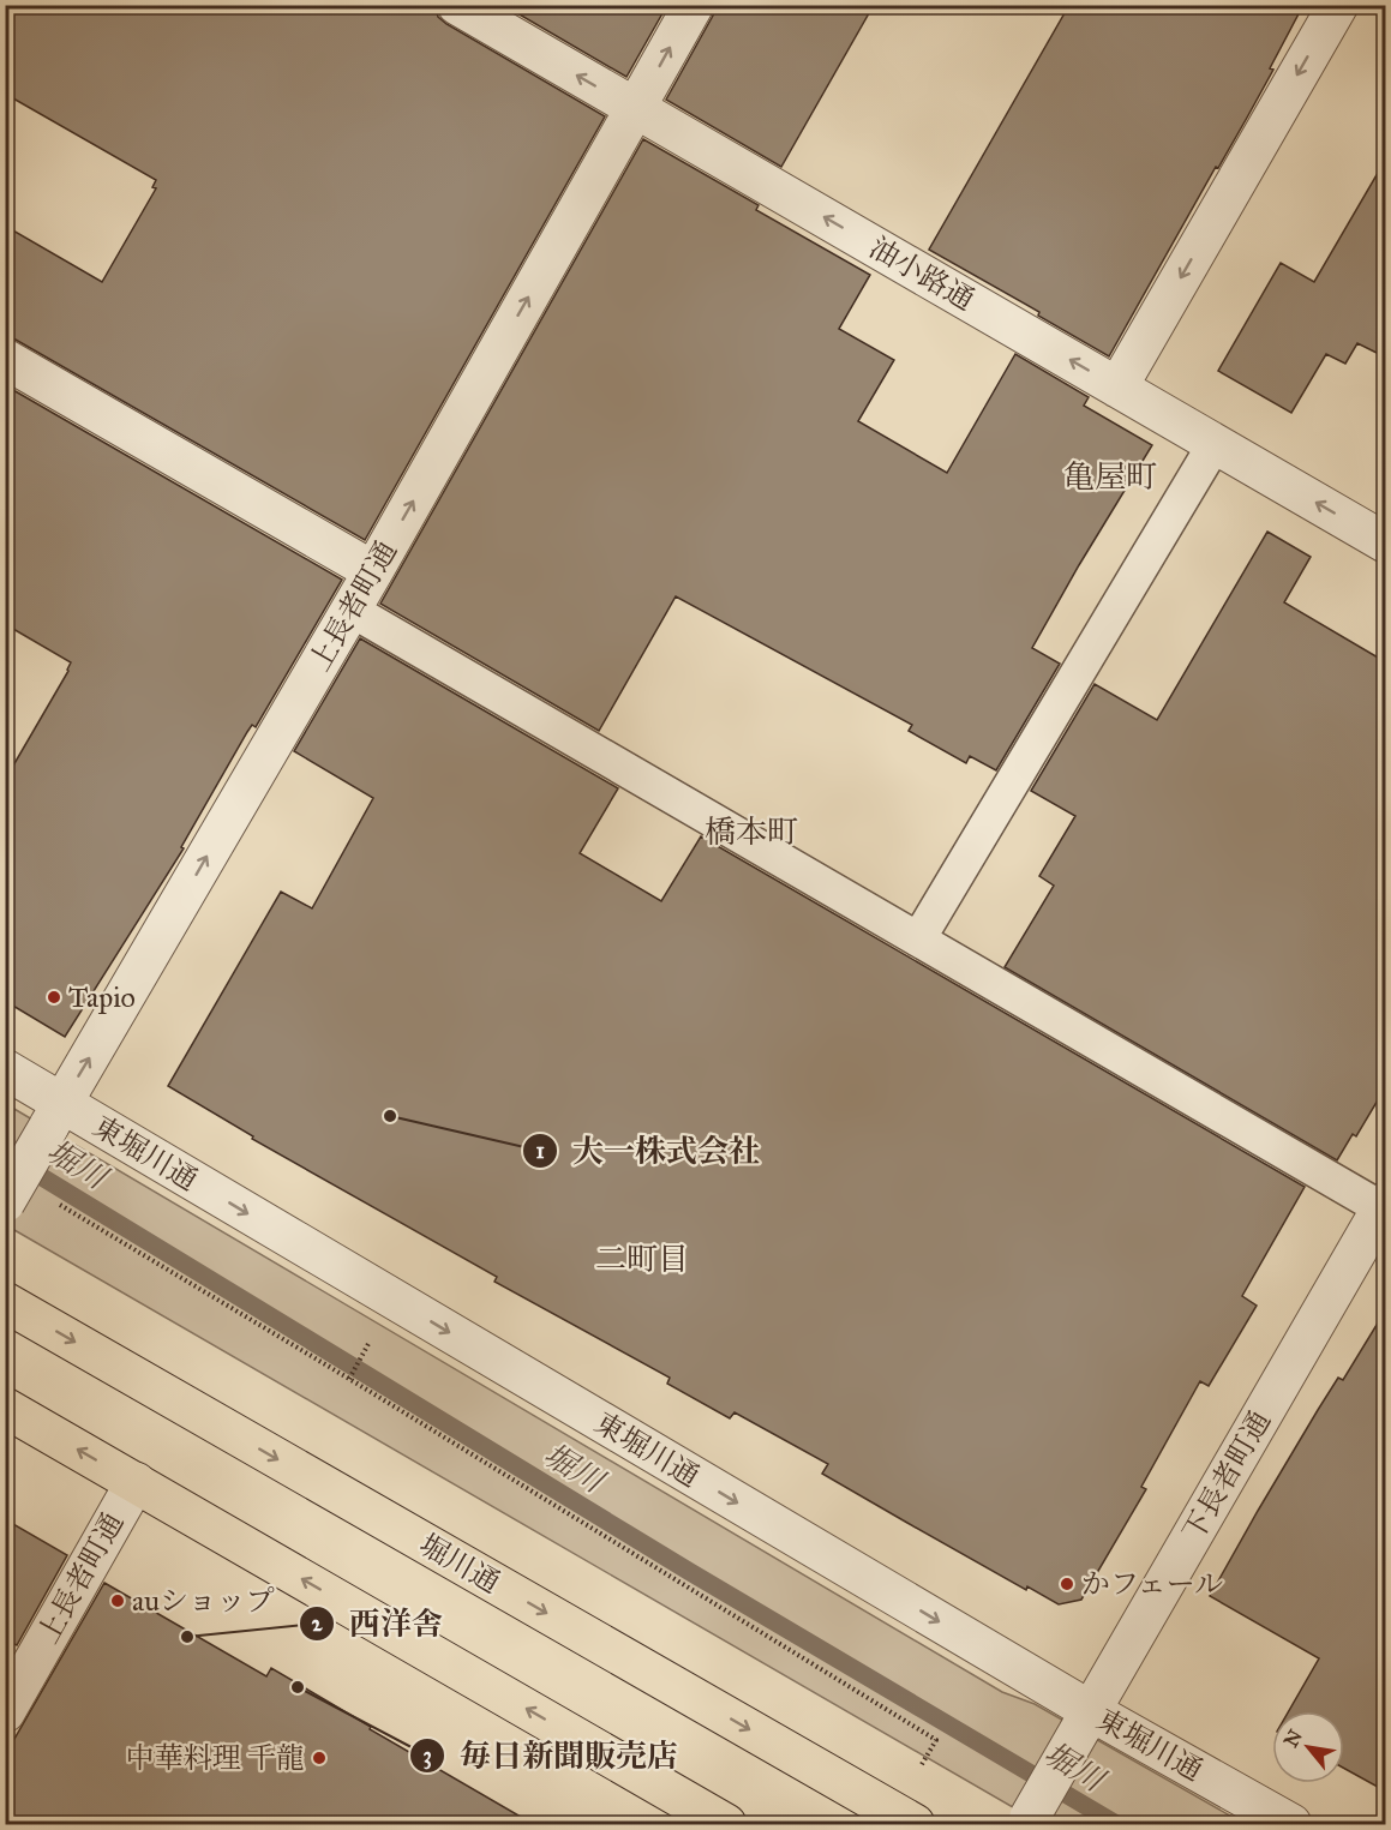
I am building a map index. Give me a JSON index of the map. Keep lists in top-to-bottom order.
{
  "streets": {
    "main road": ["堀川通"],
    "street": [
      "油小路通",
      "上長者町通",
      "東堀川通",
      "下長者町通"
    ]
  },
  "crossings": [
    ["油小路通", "上長者町通"],
    ["上長者町通", "東堀川通"],
    ["東堀川通", "下長者町通"]
  ],
  "one_way": ["油小路通", "上長者町通", "東堀川通"],
  "districts": ["亀屋町", "橋本町", "二町目"],
  "water": ["堀川"],
  "places": [
    "Tapio",
    "大一株式会社",
    "かフェール",
    "auショップ",
    "西洋舎",
    "毎日新聞販売店",
    "中華料理 千龍"
  ],
  "north": "top left"
}
